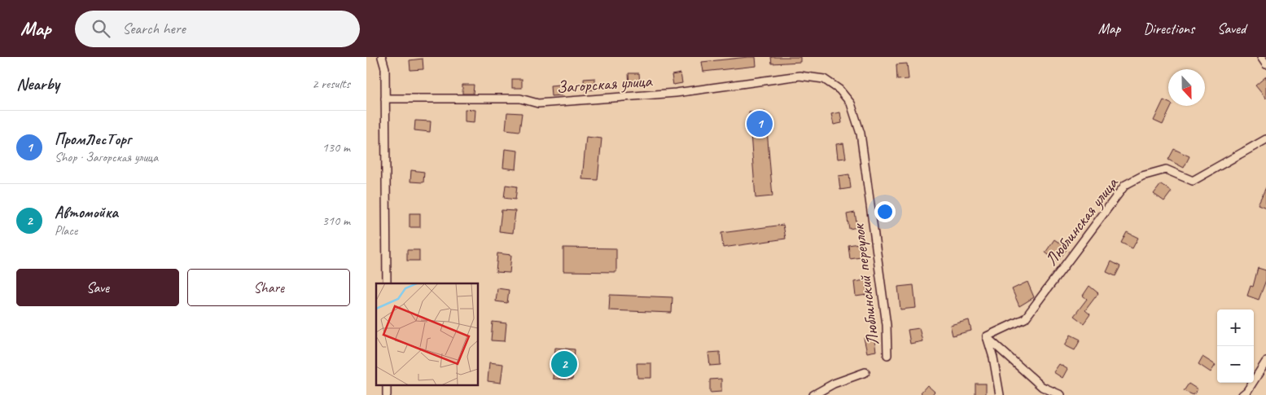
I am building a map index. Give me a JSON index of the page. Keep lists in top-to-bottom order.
{
  "streets": {
    "street": ["Загорская улица", "Люблинская улица", "Люблинский переулок"]
  },
  "crossings": [
    ["Загорская улица", "Люблинский переулок"]
  ],
  "north": "bottom",
  "page": {
    "header": "Map",
    "search": "Search here",
    "nav": ["Map", "Directions", "Saved"],
    "heading": ["Nearby", "2 results"],
    "pins": ["1", "2"],
    "list": [
      {
        "mark": "1",
        "name": "ПромЛесТорг",
        "note": "Shop · Загорская улица",
        "value": "130 m"
      },
      {
        "mark": "2",
        "name": "Автомойка",
        "note": "Place",
        "value": "310 m"
      }
    ],
    "buttons": ["Save", "Share"],
    "map_buttons": ["+", "−"]
  }
}
